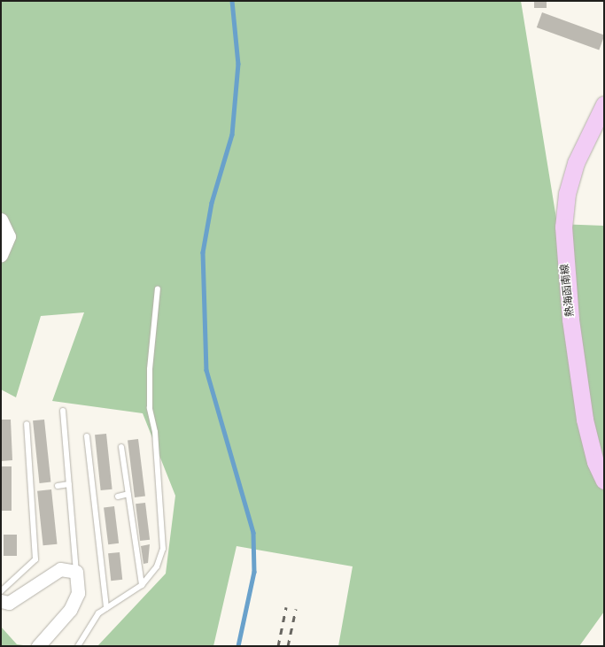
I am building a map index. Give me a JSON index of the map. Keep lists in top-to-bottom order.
{
  "streets": {
    "main road": ["熱海函南線"]
  }
}
